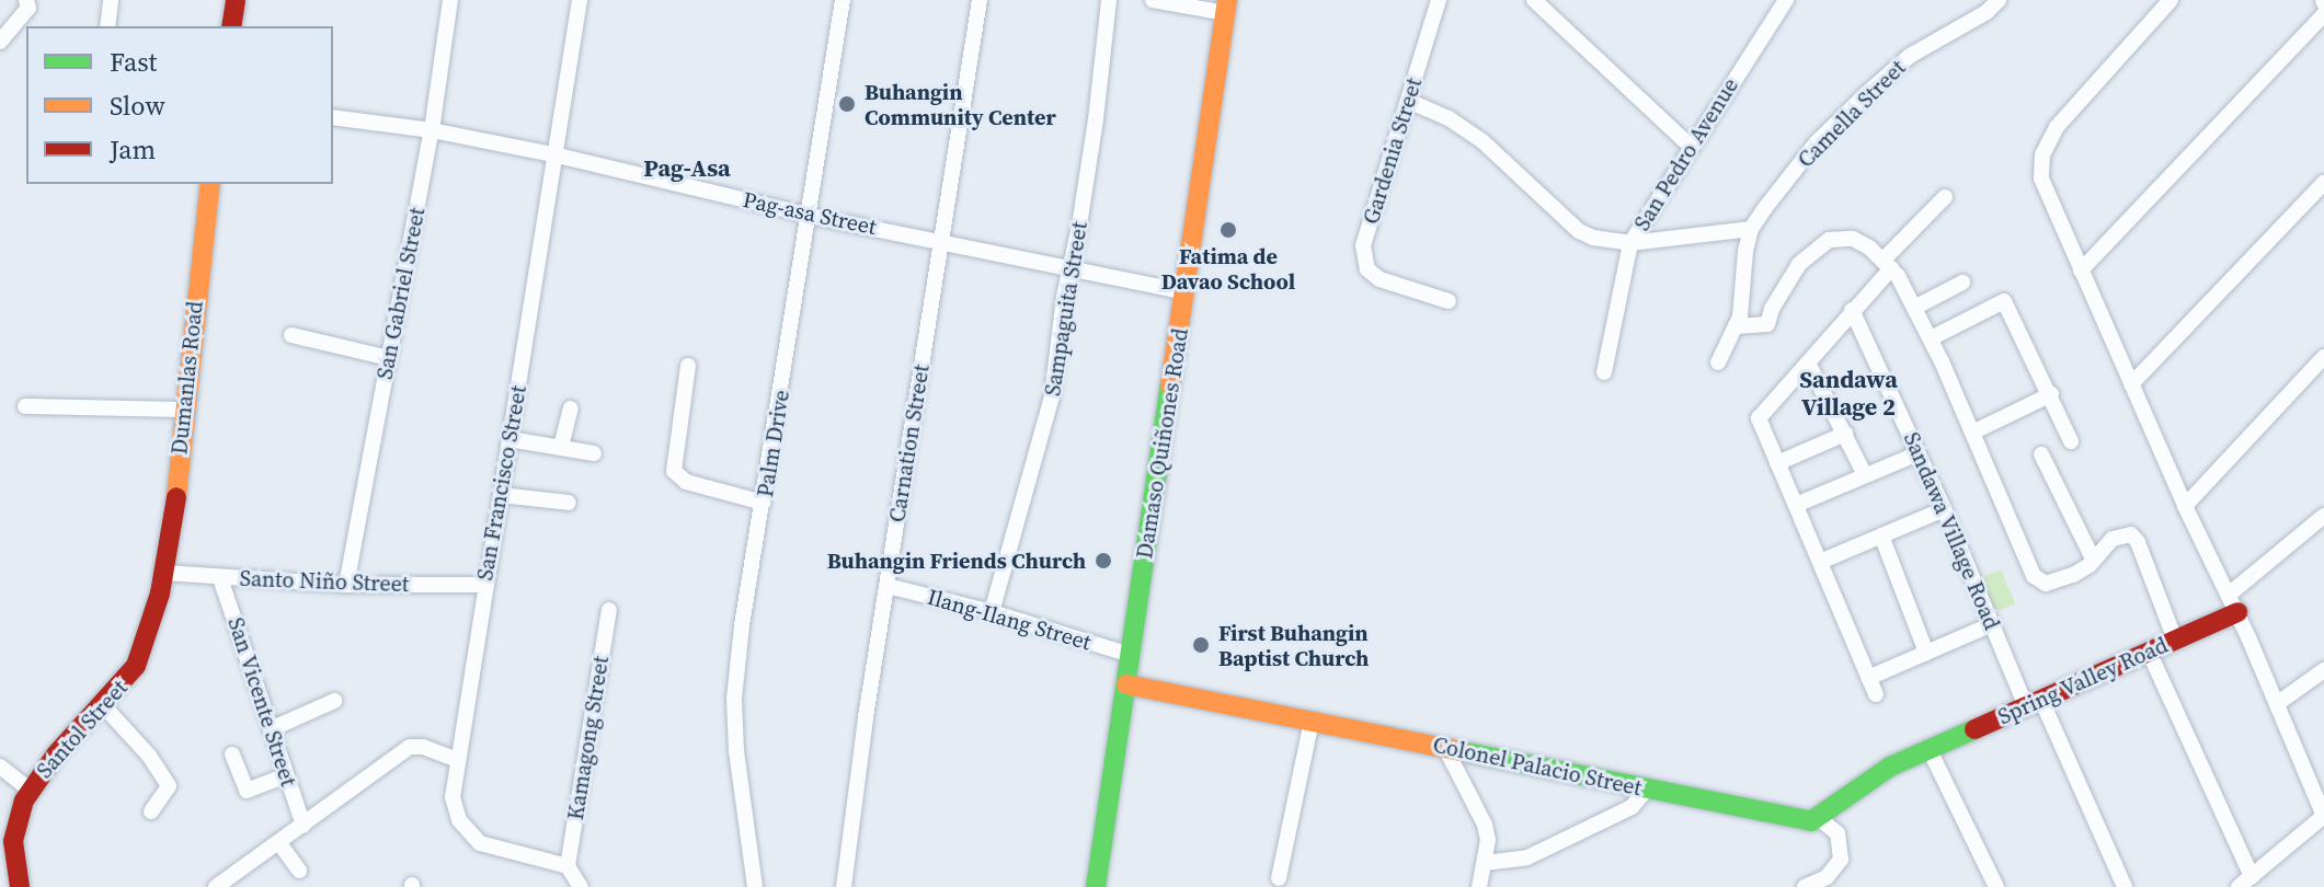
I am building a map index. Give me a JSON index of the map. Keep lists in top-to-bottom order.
{
  "streets": {
    "main road": [
      "Dumanlas Road",
      "Damaso Quiñones Road",
      "Spring Valley Road",
      "Santol Street",
      "Colonel Palacio Street"
    ],
    "street": [
      "Camella Street",
      "Gardenia Street",
      "San Pedro Avenue",
      "Pag-asa Street",
      "San Gabriel Street",
      "Sampaguita Street",
      "Palm Drive",
      "Carnation Street",
      "San Francisco Street",
      "Sandawa Village Road",
      "Santo Niño Street",
      "Ilang-Ilang Street",
      "San Vicente Street",
      "Kamagong Street"
    ]
  },
  "crossings": [
    ["Pag-asa Street", "San Gabriel Street"],
    ["Pag-asa Street", "Sampaguita Street"],
    ["Pag-asa Street", "Palm Drive"],
    ["Pag-asa Street", "Carnation Street"],
    ["Pag-asa Street", "Damaso Quiñones Road"],
    ["Pag-asa Street", "San Francisco Street"],
    ["San Gabriel Street", "Santo Niño Street"],
    ["Sampaguita Street", "Ilang-Ilang Street"],
    ["Dumanlas Road", "Santo Niño Street"],
    ["Dumanlas Road", "Santol Street"],
    ["Carnation Street", "Ilang-Ilang Street"],
    ["Damaso Quiñones Road", "Ilang-Ilang Street"],
    ["Damaso Quiñones Road", "Colonel Palacio Street"],
    ["San Francisco Street", "Santo Niño Street"],
    ["San Francisco Street", "Kamagong Street"],
    ["Sandawa Village Road", "Spring Valley Road"],
    ["Santo Niño Street", "San Vicente Street"],
    ["Santo Niño Street", "Santol Street"]
  ],
  "districts": ["Pag-Asa", "Sandawa Village 2"],
  "places": [
    "Buhangin Community Center",
    "Fatima de Davao School",
    "Buhangin Friends Church",
    "First Buhangin Baptist Church"
  ],
  "legend": ["Fast", "Slow", "Jam"]
}
